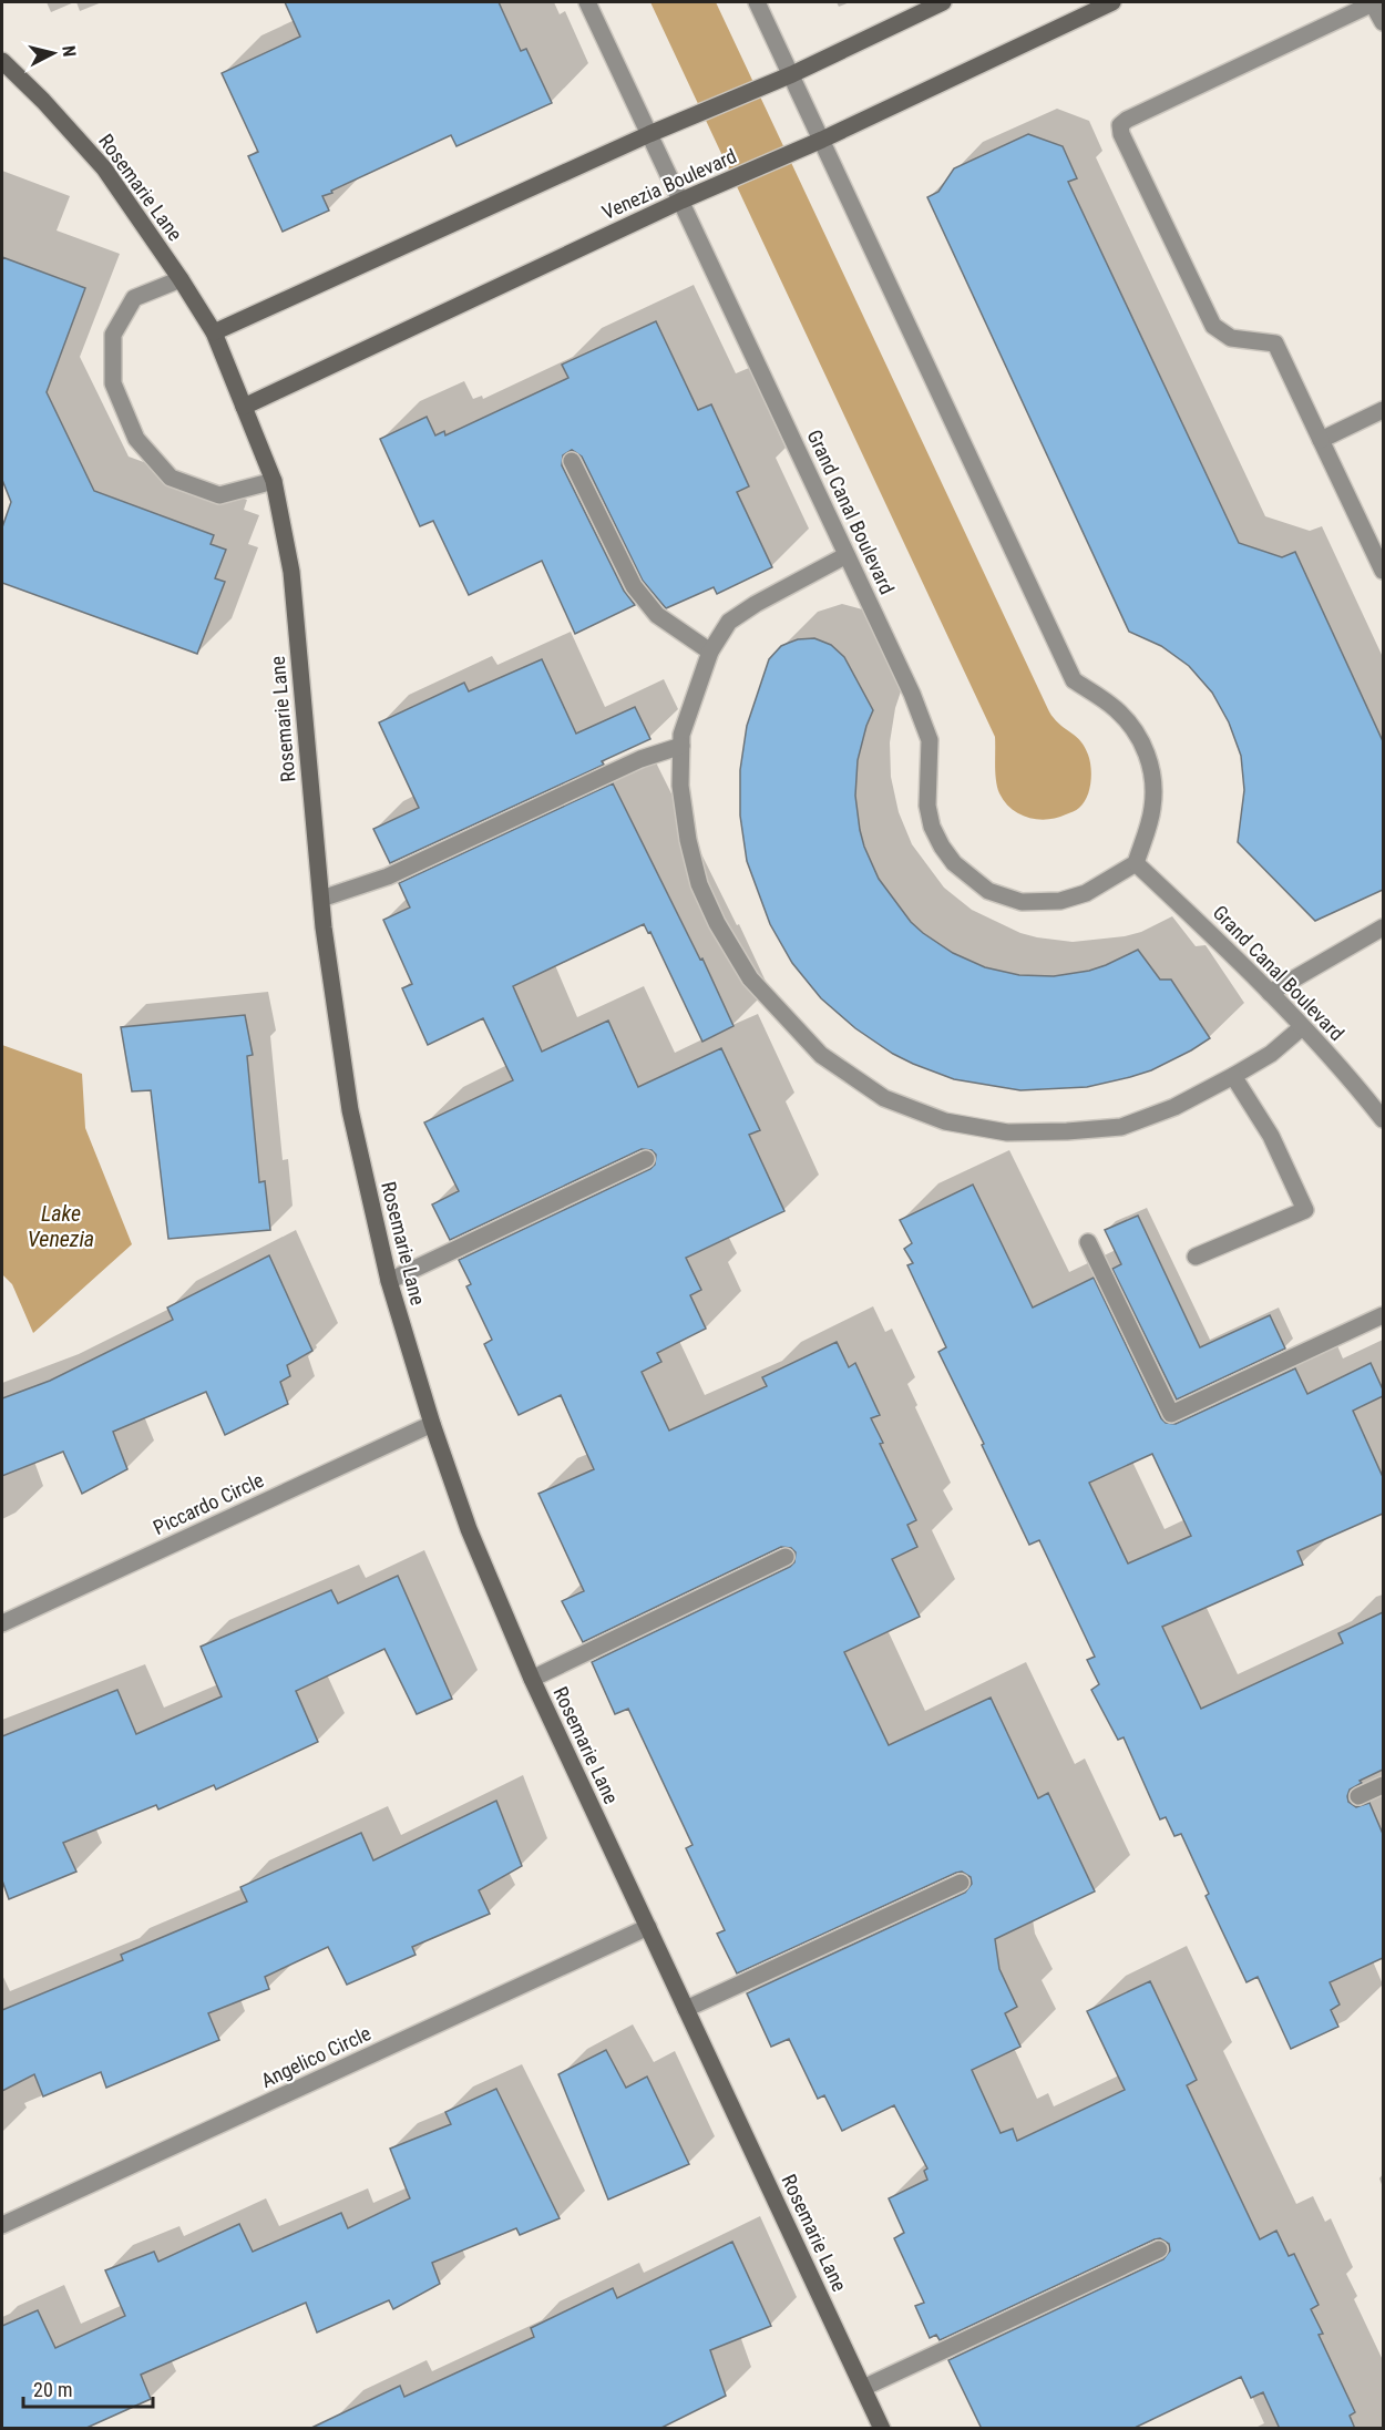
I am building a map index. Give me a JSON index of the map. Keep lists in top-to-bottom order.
{
  "streets": {
    "street": [
      "Venezia Boulevard",
      "Rosemarie Lane",
      "Grand Canal Boulevard",
      "Piccardo Circle",
      "Angelico Circle"
    ]
  },
  "crossings": [
    ["Venezia Boulevard", "Rosemarie Lane"],
    ["Venezia Boulevard", "Grand Canal Boulevard"],
    ["Rosemarie Lane", "Piccardo Circle"],
    ["Rosemarie Lane", "Angelico Circle"]
  ],
  "water": ["Lake Venezia"],
  "scale_bar": "20 m",
  "north": "right"
}
